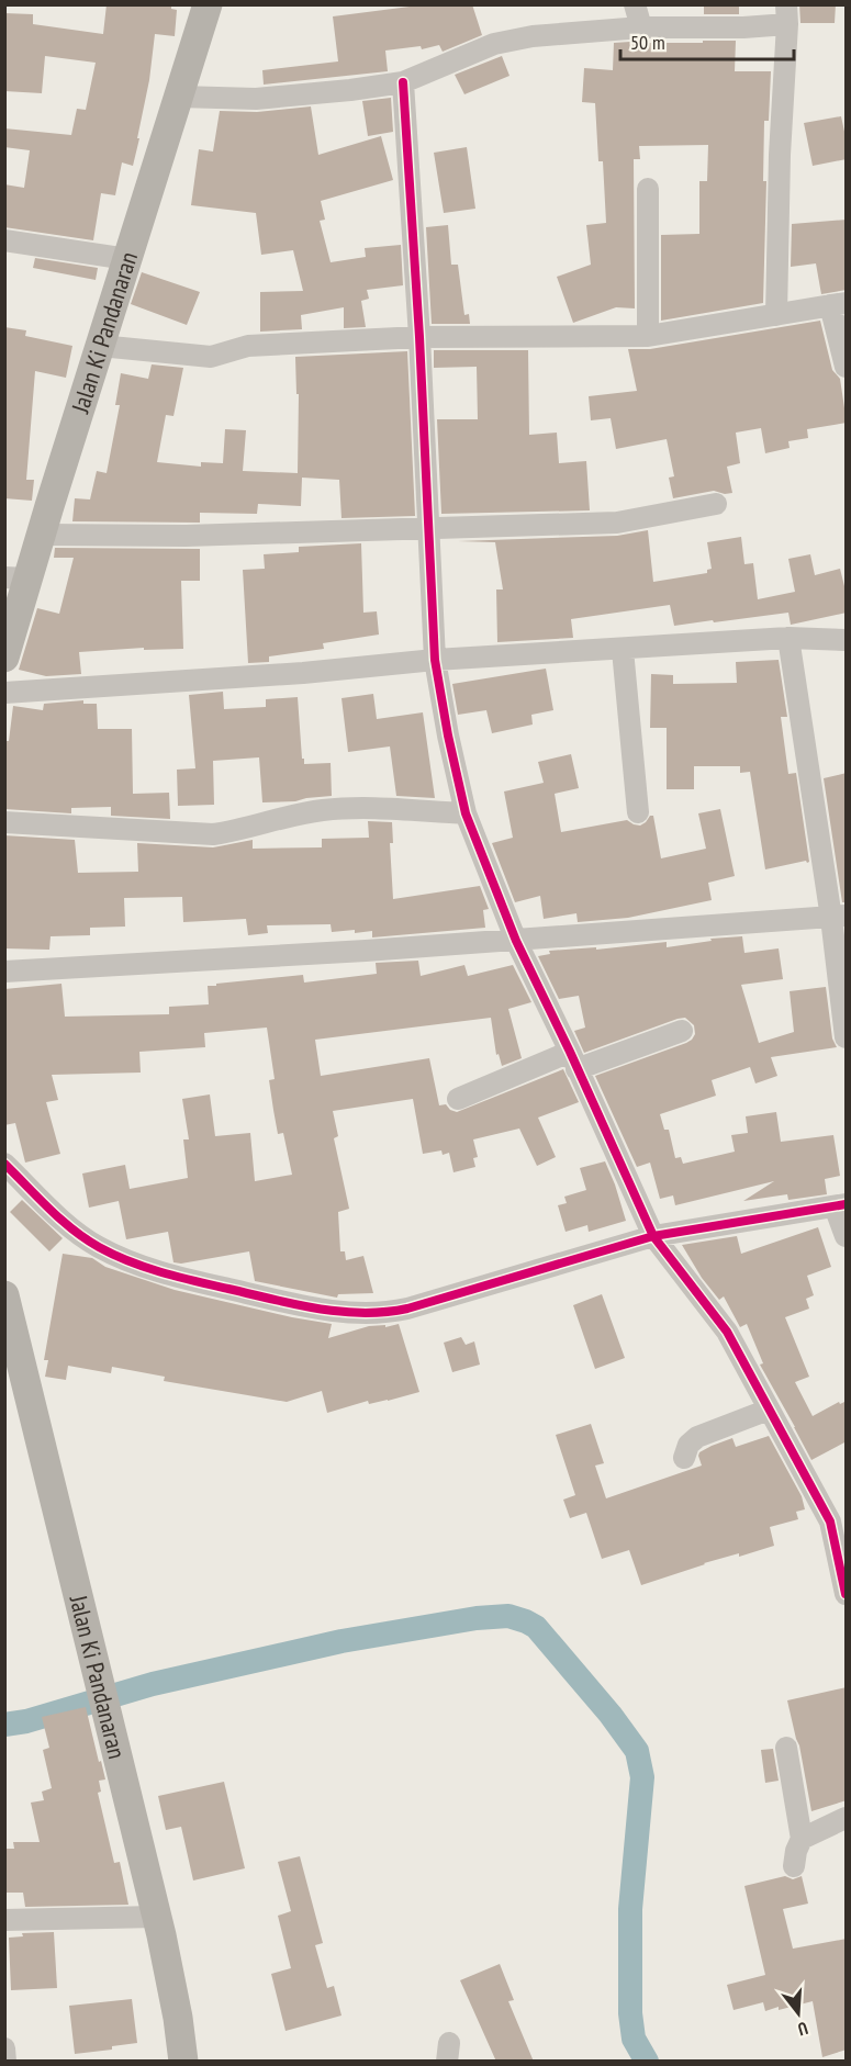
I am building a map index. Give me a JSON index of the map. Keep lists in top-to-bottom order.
{
  "streets": {
    "main road": ["Jalan Ki Pandanaran"]
  },
  "scale_bar": "50 m",
  "north": "bottom"
}
